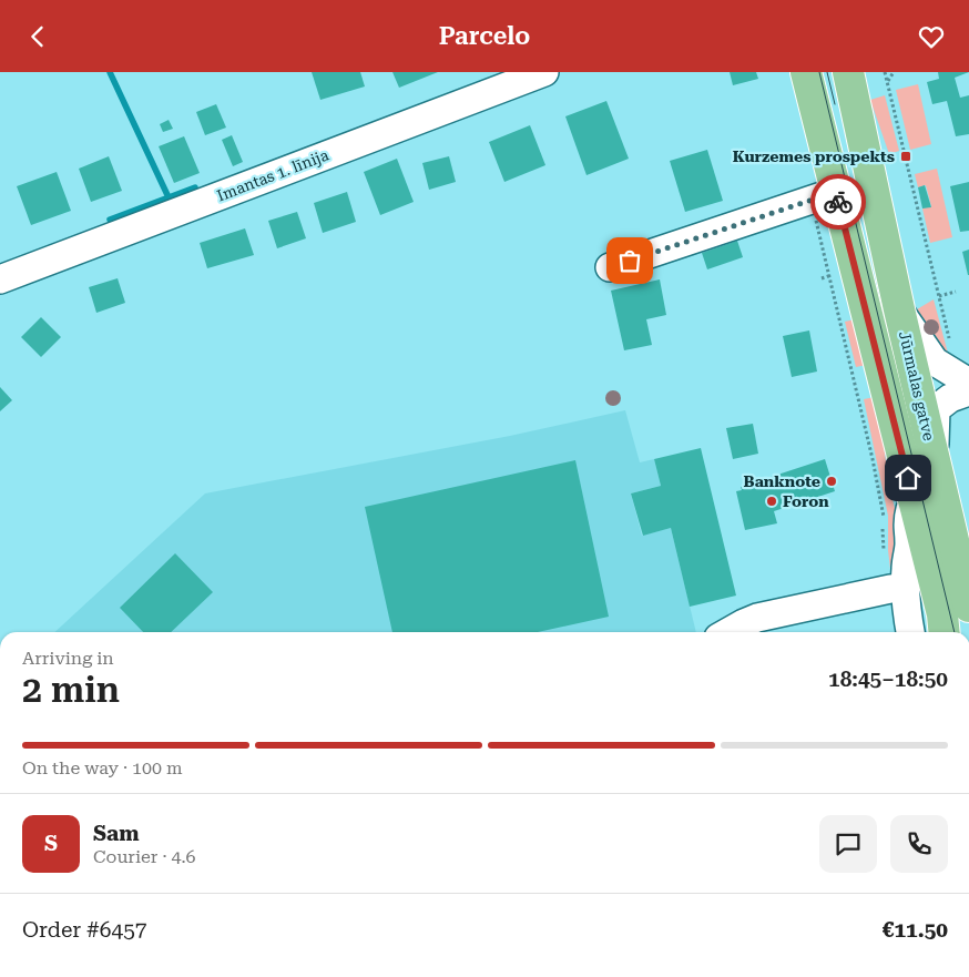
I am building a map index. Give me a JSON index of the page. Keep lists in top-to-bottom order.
{
  "streets": {
    "main road": ["Jūrmalas gatve"],
    "street": ["Imantas 1. līnija"]
  },
  "places": {
    "transit": ["Kurzemes prospekts"],
    "other": ["Banknote", "Foron"]
  },
  "page": {
    "header": "Parcelo",
    "heading": ["2 min", "Arriving in", "18:45–18:50"],
    "panel": [
      "Sam",
      "Courier · 4.6",
      "Order #6457",
      "€11.50"
    ],
    "bar": "On the way · 100 m",
    "round": "S"
  }
}
